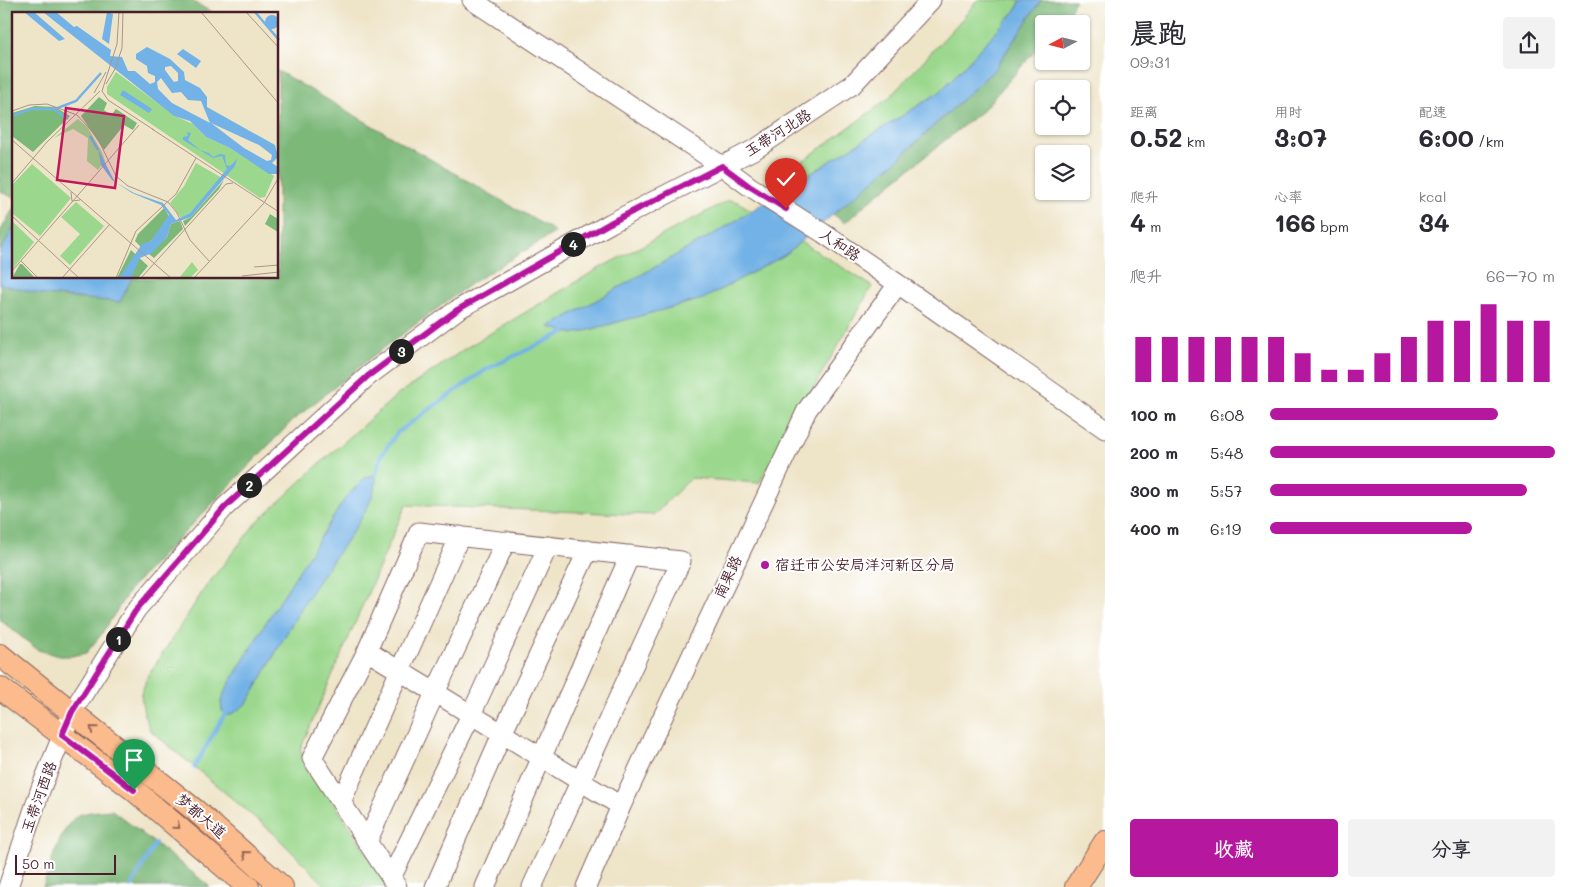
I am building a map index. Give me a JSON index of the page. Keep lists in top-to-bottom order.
{
  "streets": {
    "main road": ["梦都大道"],
    "street": [
      "玉带河北路",
      "人和路",
      "南果路",
      "玉带河西路"
    ]
  },
  "crossings": [
    ["玉带河北路", "人和路"],
    ["玉带河北路", "玉带河西路"],
    ["玉带河北路", "梦都大道"],
    ["人和路", "南果路"],
    ["玉带河西路", "梦都大道"]
  ],
  "places": ["宿迁市公安局洋河新区分局"],
  "scale_bar": "50 m",
  "north": "left",
  "page": {
    "heading": ["晨跑", "09:31"],
    "stats": [
      ["距离", "0.52 km"],
      ["用时", "3:07"],
      ["配速", "6:00 /km"],
      ["爬升", "4 m"],
      ["心率", "166 bpm"],
      ["kcal", "34"]
    ],
    "pins": [
      "4",
      "3",
      "2",
      "1"
    ],
    "chart": ["爬升", "66–70 m"],
    "list": [
      {
        "name": "100 m",
        "note": "6:08"
      },
      {
        "name": "200 m",
        "note": "5:48"
      },
      {
        "name": "300 m",
        "note": "5:57"
      },
      {
        "name": "400 m",
        "note": "6:19"
      }
    ],
    "buttons": ["收藏", "分享"],
    "scale": "50 m"
  }
}
